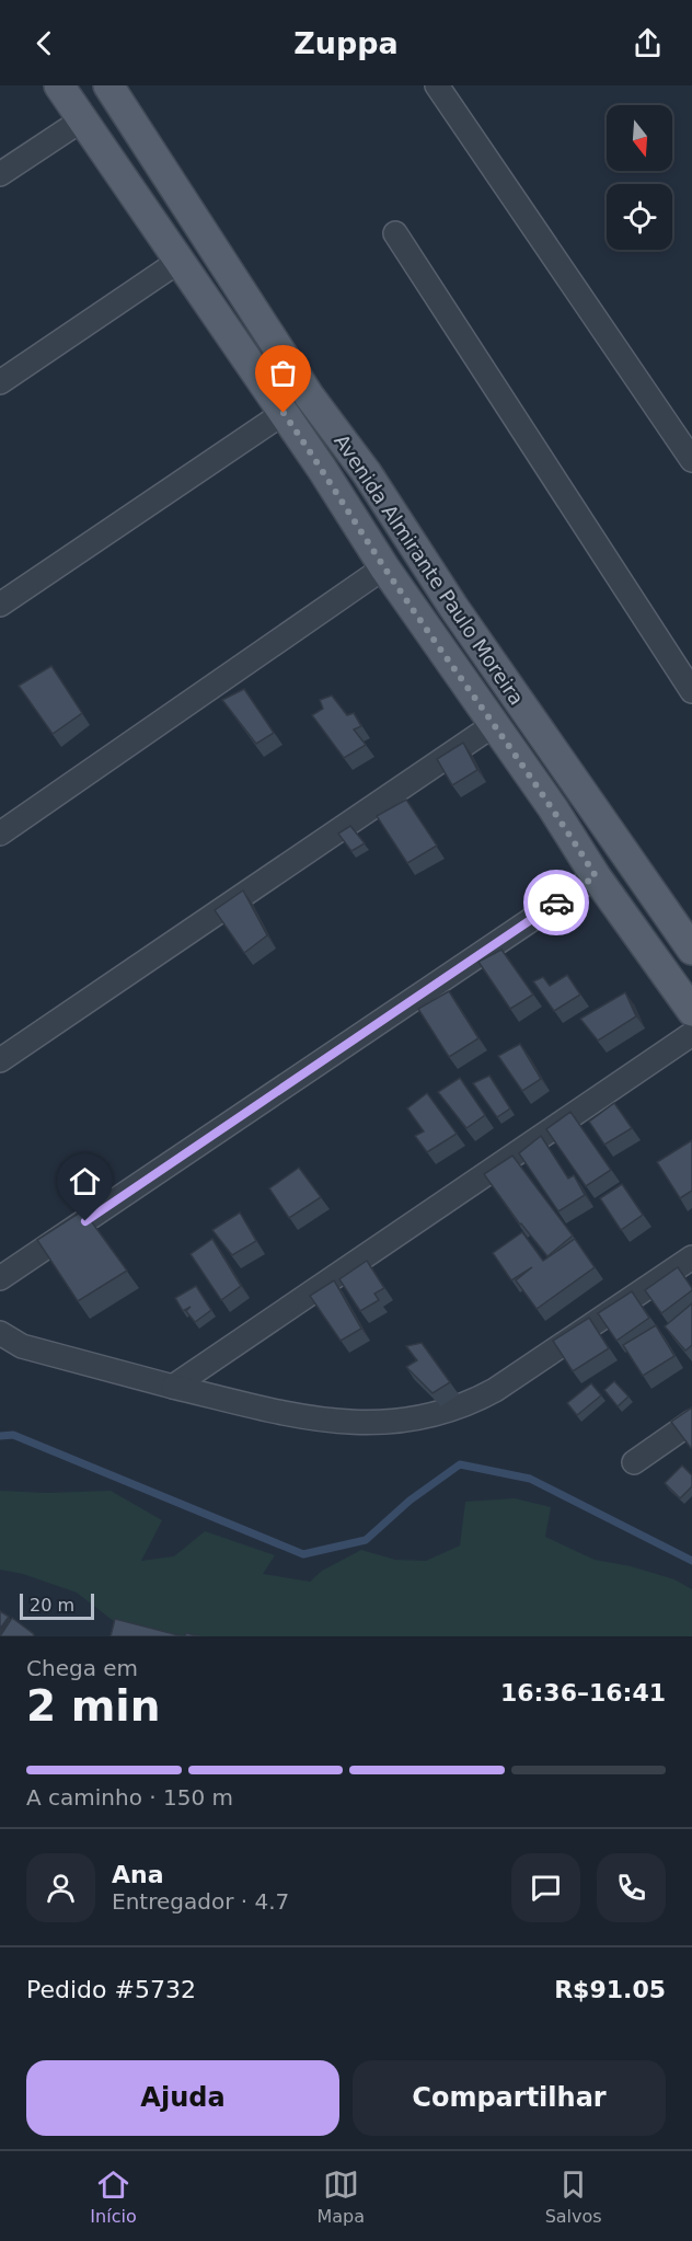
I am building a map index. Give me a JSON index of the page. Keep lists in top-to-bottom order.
{
  "streets": {
    "main road": ["Avenida Almirante Paulo Moreira"]
  },
  "scale_bar": "20 m",
  "north": "bottom",
  "page": {
    "header": "Zuppa",
    "scale": "20 m",
    "heading": ["2 min", "Chega em", "16:36–16:41"],
    "panel": [
      "Ana",
      "Entregador · 4.7",
      "Pedido #5732",
      "R$91.05"
    ],
    "bar": "A caminho · 150 m",
    "buttons": ["Ajuda", "Compartilhar"],
    "tabs": ["Início", "Mapa", "Salvos"]
  }
}
